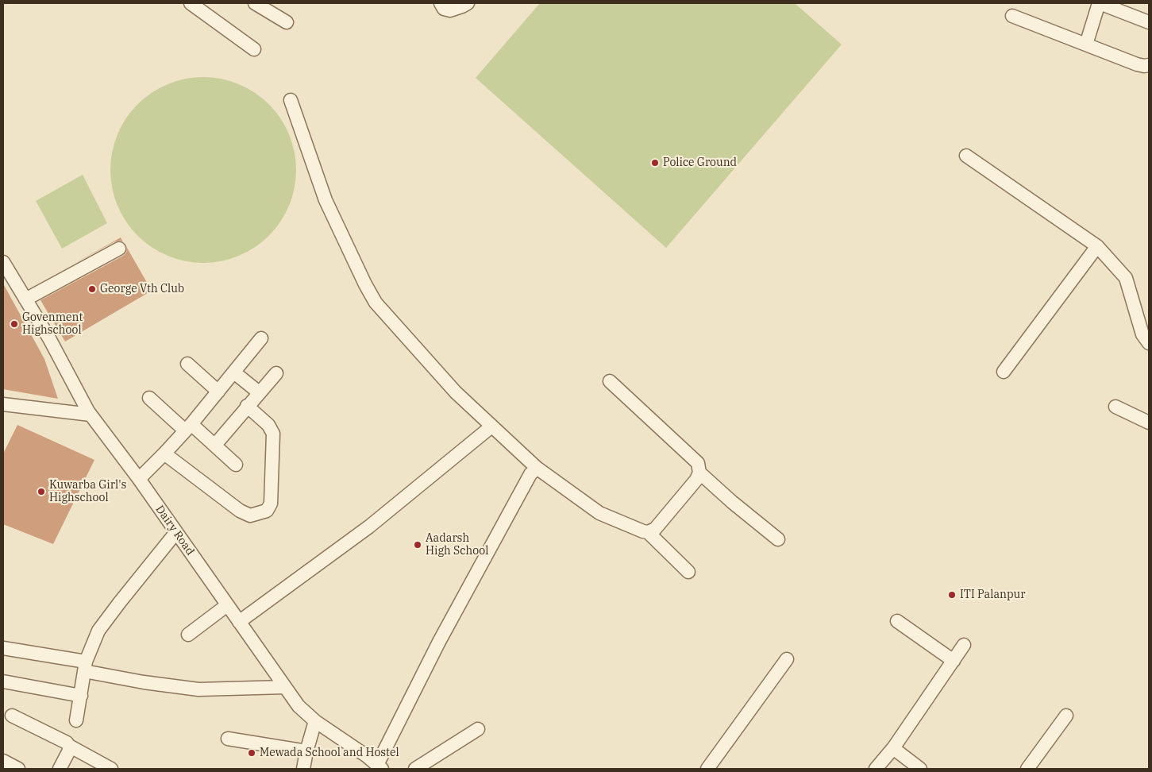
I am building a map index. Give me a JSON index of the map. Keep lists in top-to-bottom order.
{
  "streets": {
    "street": ["Dairy Road"]
  },
  "places": [
    "Police Ground",
    "George Vth Club",
    "Govenment Highschool",
    "Kuwarba Girl's Highschool",
    "Aadarsh High School",
    "ITI Palanpur",
    "Mewada School and Hostel"
  ]
}
